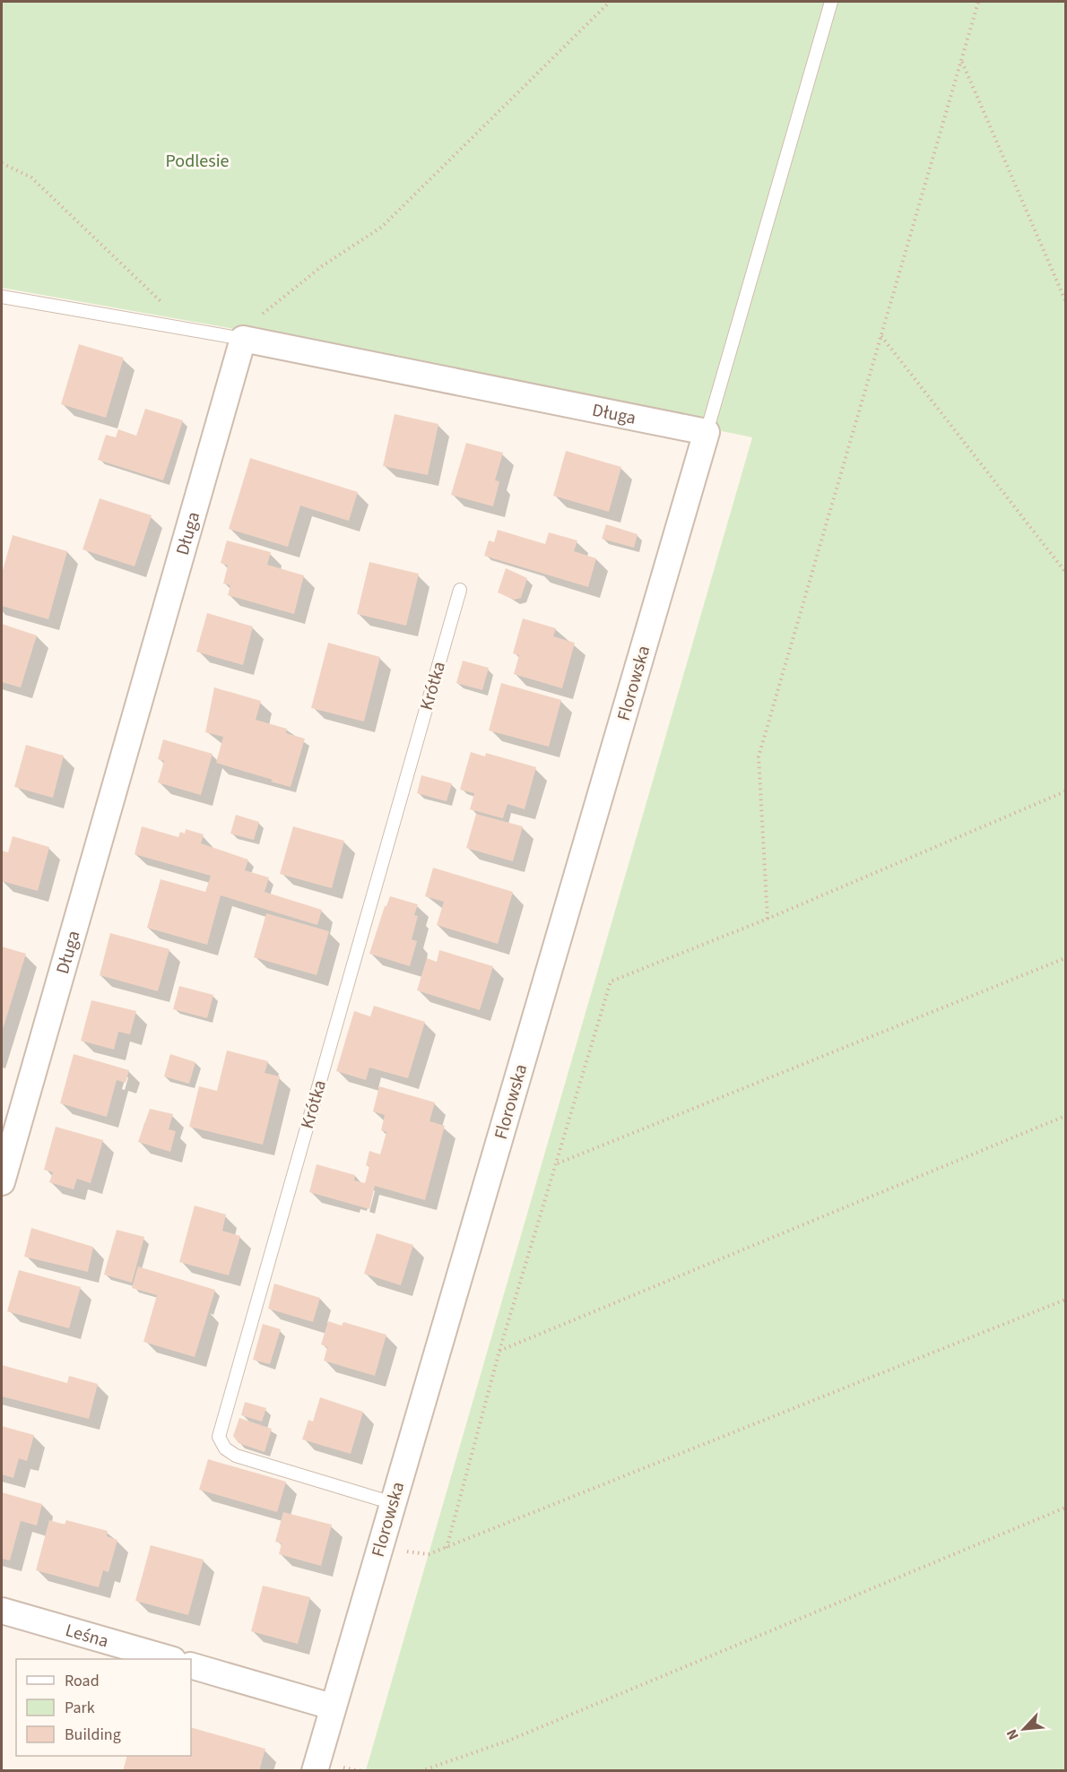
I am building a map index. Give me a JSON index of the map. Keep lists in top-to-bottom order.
{
  "streets": {
    "street": ["Długa", "Florowska", "Leśna"],
    "lane": ["Krótka"]
  },
  "crossings": [
    ["Długa", "Florowska"],
    ["Florowska", "Krótka"]
  ],
  "parks": ["Podlesie"],
  "legend": ["Road", "Park", "Building"],
  "north": "bottom left"
}
